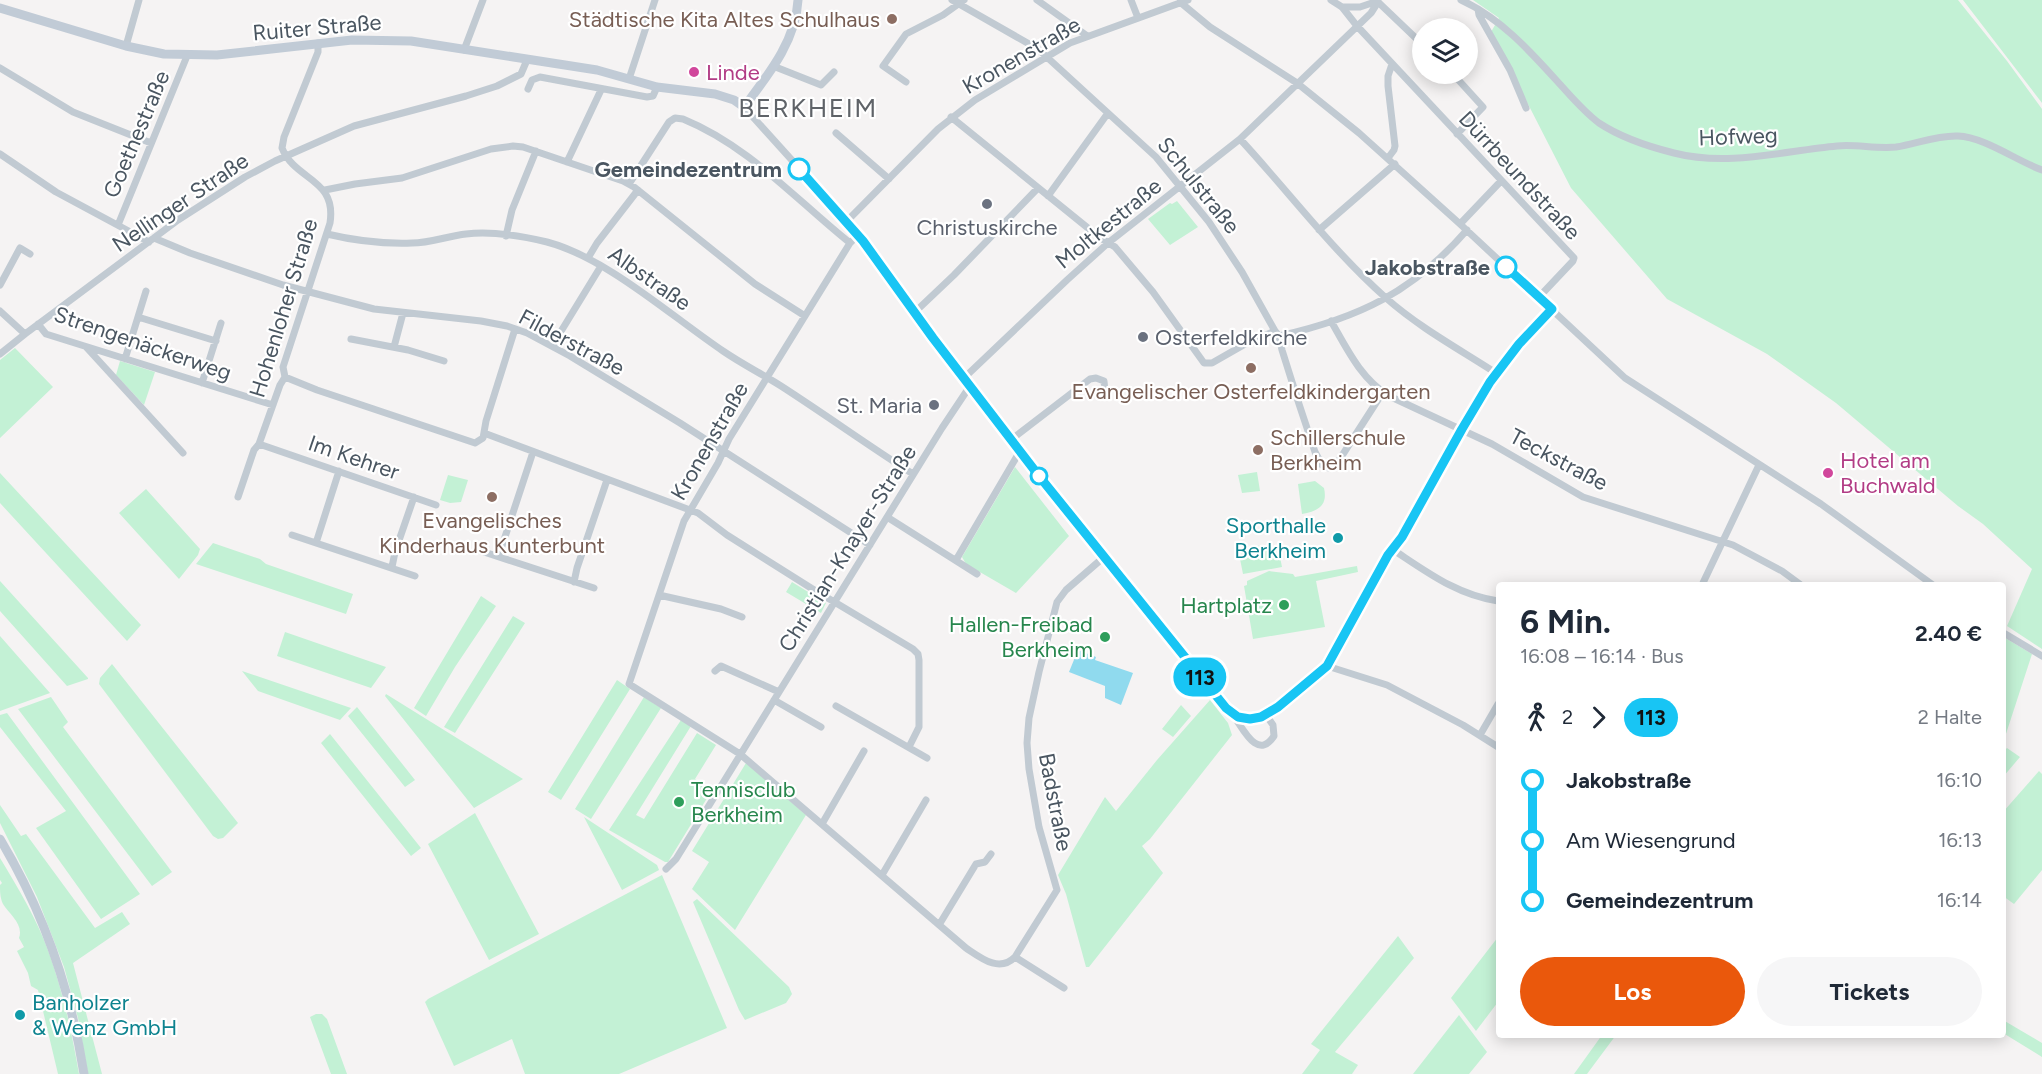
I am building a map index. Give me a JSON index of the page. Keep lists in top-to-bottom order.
{
  "streets": {
    "street": [
      "Ruiter Straße",
      "Kronenstraße",
      "Goethestraße",
      "Hofweg",
      "Dürrbeundstraße",
      "Schulstraße",
      "Nellinger Straße",
      "Moltkestraße",
      "Albstraße",
      "Hohenloher Straße",
      "Filderstraße",
      "Strengenäckerweg",
      "Im Kehrer",
      "Teckstraße",
      "Christian-Knayer-Straße",
      "Badstraße"
    ]
  },
  "crossings": [
    ["Ruiter Straße", "Goethestraße"],
    ["Ruiter Straße", "Nellinger Straße"],
    ["Kronenstraße", "Schulstraße"],
    ["Kronenstraße", "Albstraße"],
    ["Kronenstraße", "Filderstraße"],
    ["Kronenstraße", "Christian-Knayer-Straße"],
    ["Goethestraße", "Filderstraße"],
    ["Dürrbeundstraße", "Moltkestraße"],
    ["Schulstraße", "Moltkestraße"],
    ["Schulstraße", "Teckstraße"],
    ["Nellinger Straße", "Hohenloher Straße"],
    ["Nellinger Straße", "Filderstraße"],
    ["Nellinger Straße", "Strengenäckerweg"],
    ["Albstraße", "Hohenloher Straße"],
    ["Albstraße", "Christian-Knayer-Straße"],
    ["Hohenloher Straße", "Filderstraße"],
    ["Hohenloher Straße", "Strengenäckerweg"],
    ["Hohenloher Straße", "Im Kehrer"],
    ["Filderstraße", "Christian-Knayer-Straße"]
  ],
  "districts": ["BERKHEIM"],
  "places": [
    "Städtische Kita Altes Schulhaus",
    "Linde",
    "Gemeindezentrum",
    "Christuskirche",
    "Jakobstraße",
    "Osterfeldkirche",
    "Evangelischer Osterfeldkindergarten",
    "St. Maria",
    "Schillerschule Berkheim",
    "Hotel am Buchwald",
    "Evangelisches Kinderhaus Kunterbunt",
    "Sporthalle Berkheim",
    "Hartplatz",
    "Hallen-Freibad Berkheim",
    "Tennisclub Berkheim",
    "Banholzer & Wenz GmbH"
  ],
  "lines": ["bus line 113"],
  "page": {
    "on_map": "113",
    "heading": ["6 Min.", "16:08 – 16:14 · Bus", "2.40 €"],
    "legs": ["2", "113", "2 Halte"],
    "list": [
      {
        "name": "Jakobstraße",
        "value": "16:10"
      },
      {
        "name": "Am Wiesengrund",
        "value": "16:13"
      },
      {
        "name": "Gemeindezentrum",
        "value": "16:14"
      }
    ],
    "buttons": ["Los", "Tickets"]
  }
}
